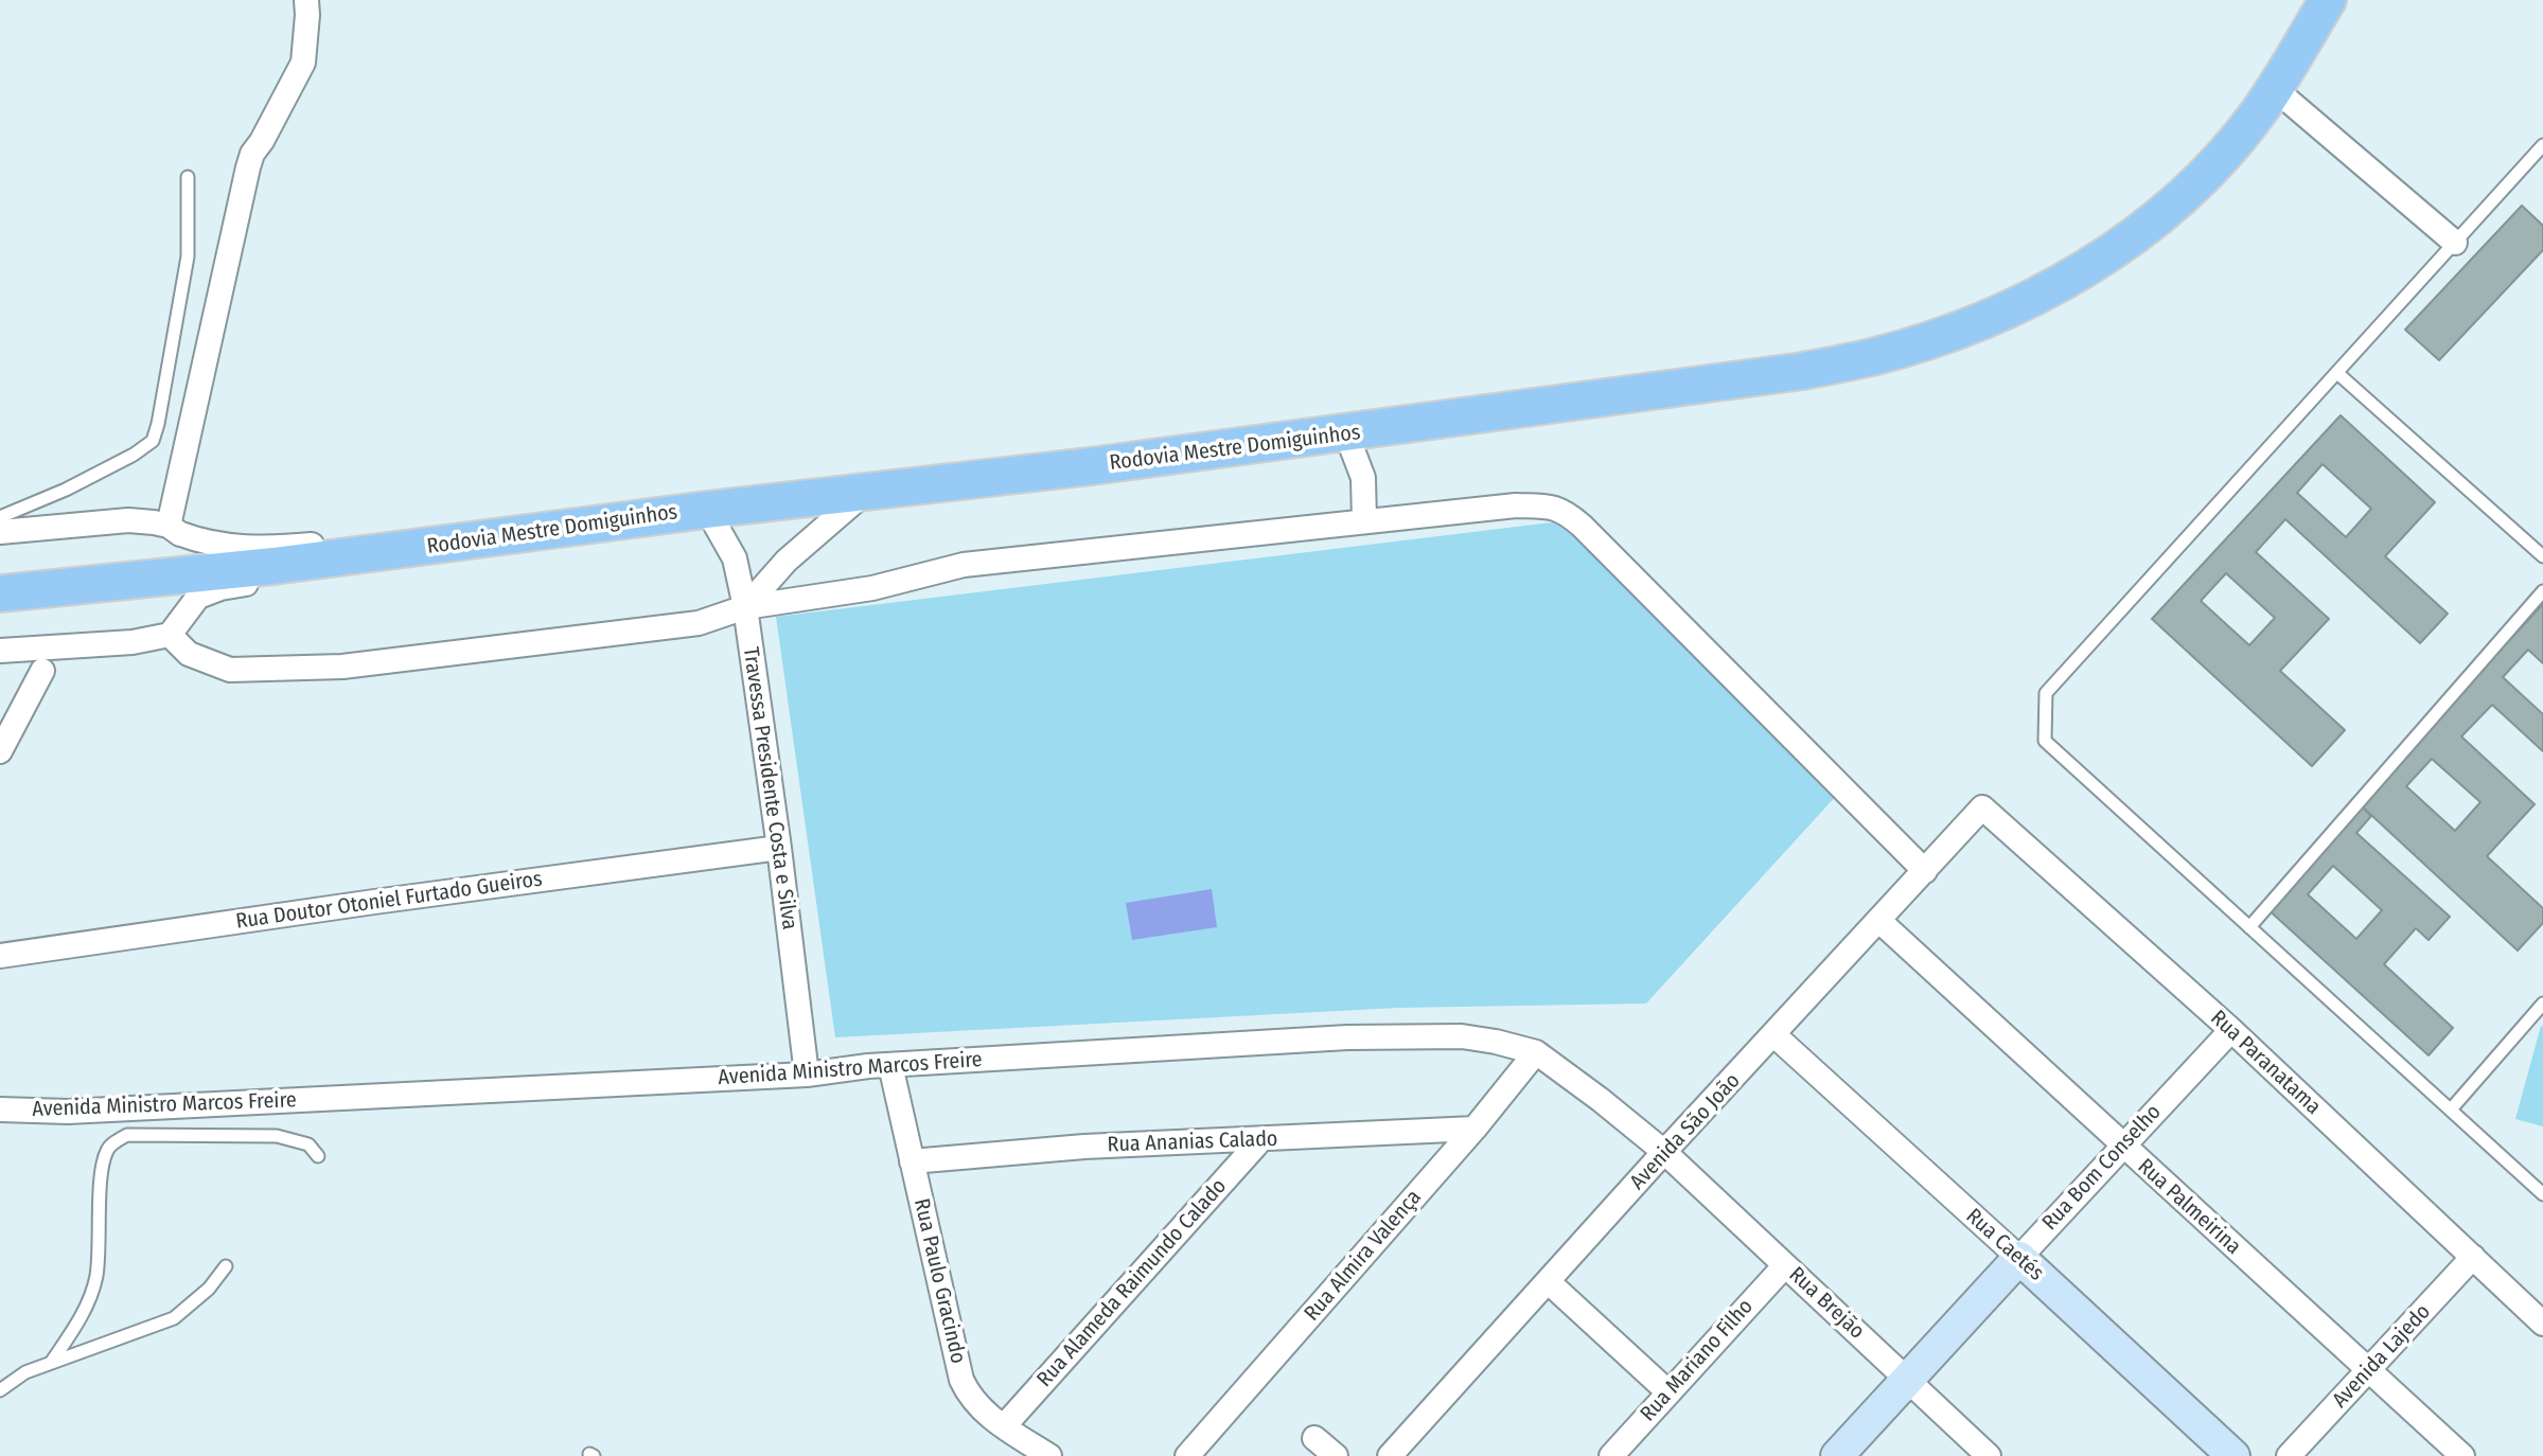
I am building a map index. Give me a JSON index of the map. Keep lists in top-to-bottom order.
{
  "streets": {
    "main road": ["Rodovia Mestre Domiguinhos"],
    "street": [
      "Travessa Presidente Costa e Silva",
      "Rua Doutor Otoniel Furtado Gueiros",
      "Rua Paranatama",
      "Avenida Ministro Marcos Freire",
      "Avenida São João",
      "Rua Ananias Calado",
      "Rua Bom Conselho",
      "Rua Palmeirina",
      "Rua Caetés",
      "Rua Almira Valença",
      "Rua Paulo Gracindo",
      "Rua Alameda Raimundo Calado",
      "Rua Brejão",
      "Avenida Lajedo",
      "Rua Mariano Filho"
    ]
  },
  "crossings": [
    ["Rodovia Mestre Domiguinhos", "Travessa Presidente Costa e Silva"],
    ["Travessa Presidente Costa e Silva", "Rua Doutor Otoniel Furtado Gueiros"],
    ["Travessa Presidente Costa e Silva", "Avenida Ministro Marcos Freire"],
    ["Rua Paranatama", "Avenida São João"],
    ["Rua Paranatama", "Rua Bom Conselho"],
    ["Rua Paranatama", "Avenida Lajedo"],
    ["Avenida Ministro Marcos Freire", "Avenida São João"],
    ["Avenida Ministro Marcos Freire", "Rua Almira Valença"],
    ["Avenida Ministro Marcos Freire", "Rua Paulo Gracindo"],
    ["Avenida Ministro Marcos Freire", "Rua Brejão"],
    ["Avenida São João", "Rua Palmeirina"],
    ["Avenida São João", "Rua Caetés"],
    ["Avenida São João", "Rua Brejão"],
    ["Rua Ananias Calado", "Rua Almira Valença"],
    ["Rua Ananias Calado", "Rua Paulo Gracindo"],
    ["Rua Ananias Calado", "Rua Alameda Raimundo Calado"],
    ["Rua Bom Conselho", "Rua Palmeirina"],
    ["Rua Bom Conselho", "Rua Caetés"],
    ["Rua Bom Conselho", "Rua Brejão"],
    ["Rua Palmeirina", "Avenida Lajedo"],
    ["Rua Paulo Gracindo", "Rua Alameda Raimundo Calado"],
    ["Rua Brejão", "Rua Mariano Filho"]
  ]
}
